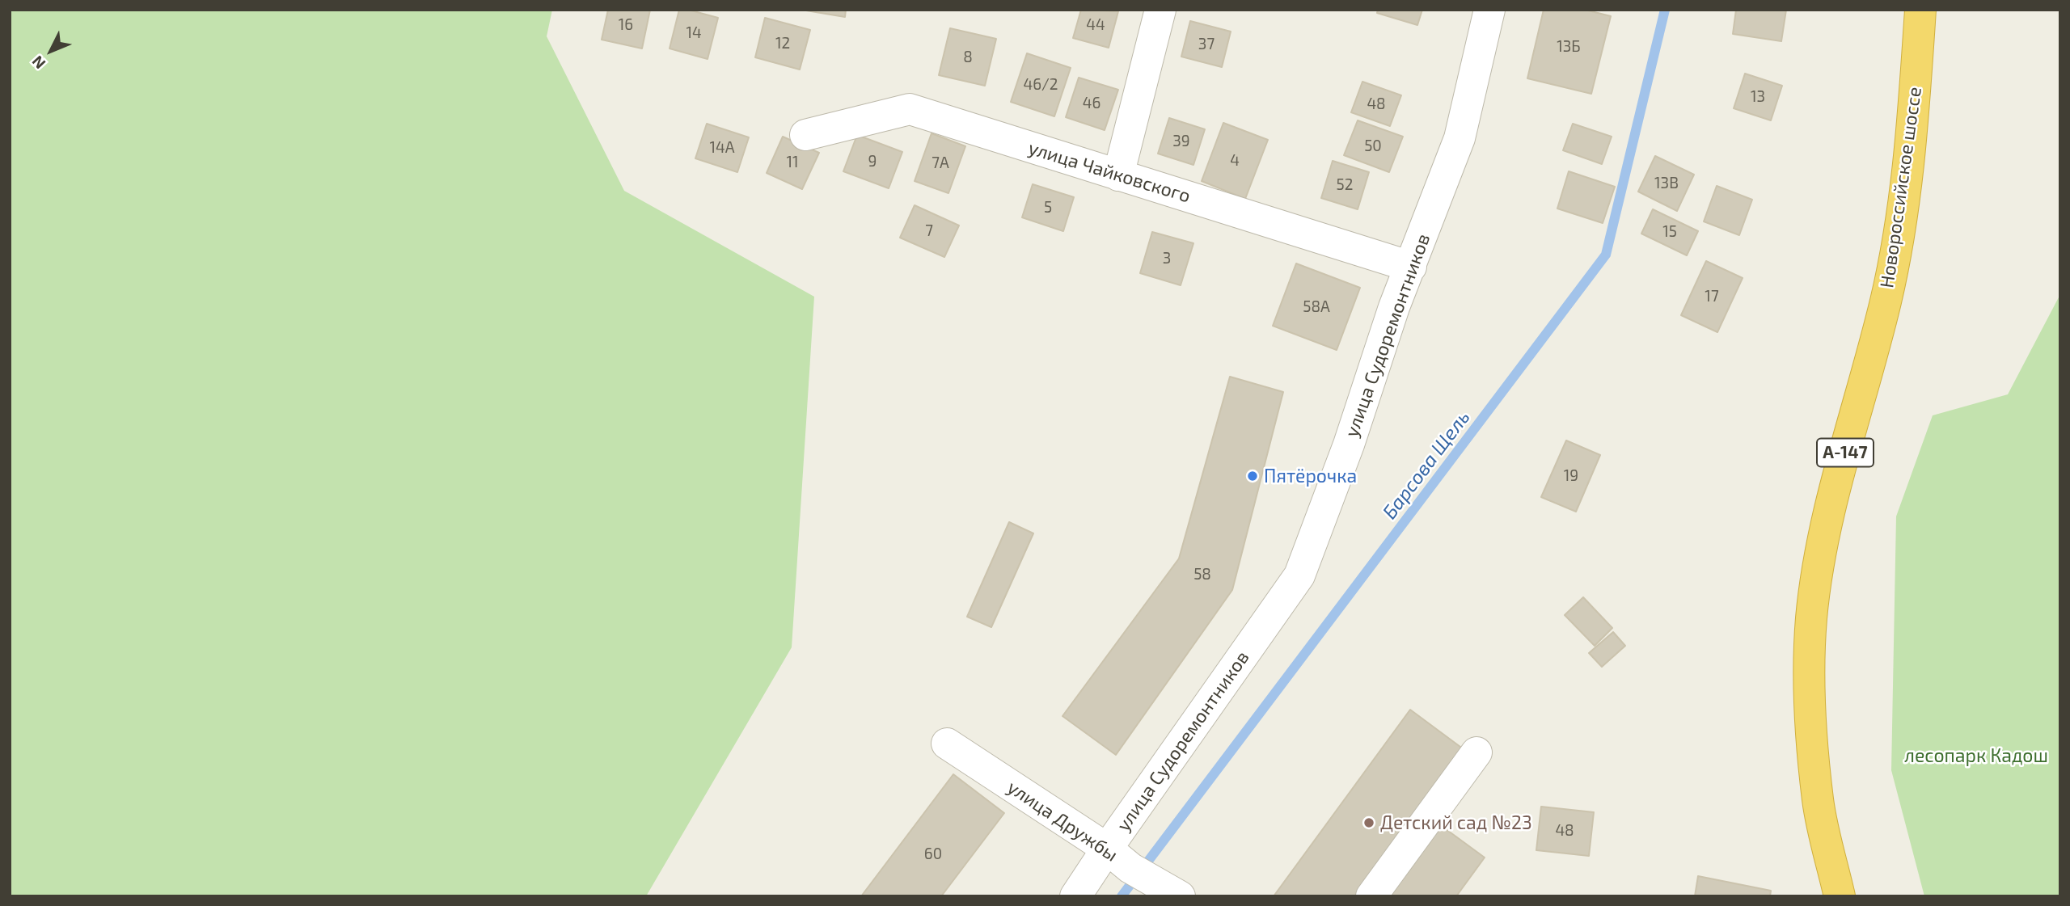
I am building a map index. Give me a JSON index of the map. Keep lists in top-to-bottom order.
{
  "streets": {
    "highway": ["Новороссийское шоссе", "А-147"],
    "street": ["улица Чайковского", "улица Судоремонтников", "улица Дружбы"]
  },
  "crossings": [
    ["улица Чайковского", "улица Судоремонтников"],
    ["улица Судоремонтников", "улица Дружбы"]
  ],
  "water": ["Барсова Щель"],
  "parks": ["лесопарк Кадош"],
  "places": ["Пятёрочка", "Детский сад №23"],
  "house_numbers": [
    "16",
    "44",
    "14",
    "12",
    "37",
    "13Б",
    "8",
    "46/2",
    "13",
    "46",
    "48",
    "39",
    "50",
    "14А",
    "4",
    "9",
    "11",
    "7А",
    "13В",
    "52",
    "5",
    "7",
    "15",
    "3",
    "17",
    "58А",
    "19",
    "58",
    "48",
    "60"
  ],
  "north": "bottom left"
}
